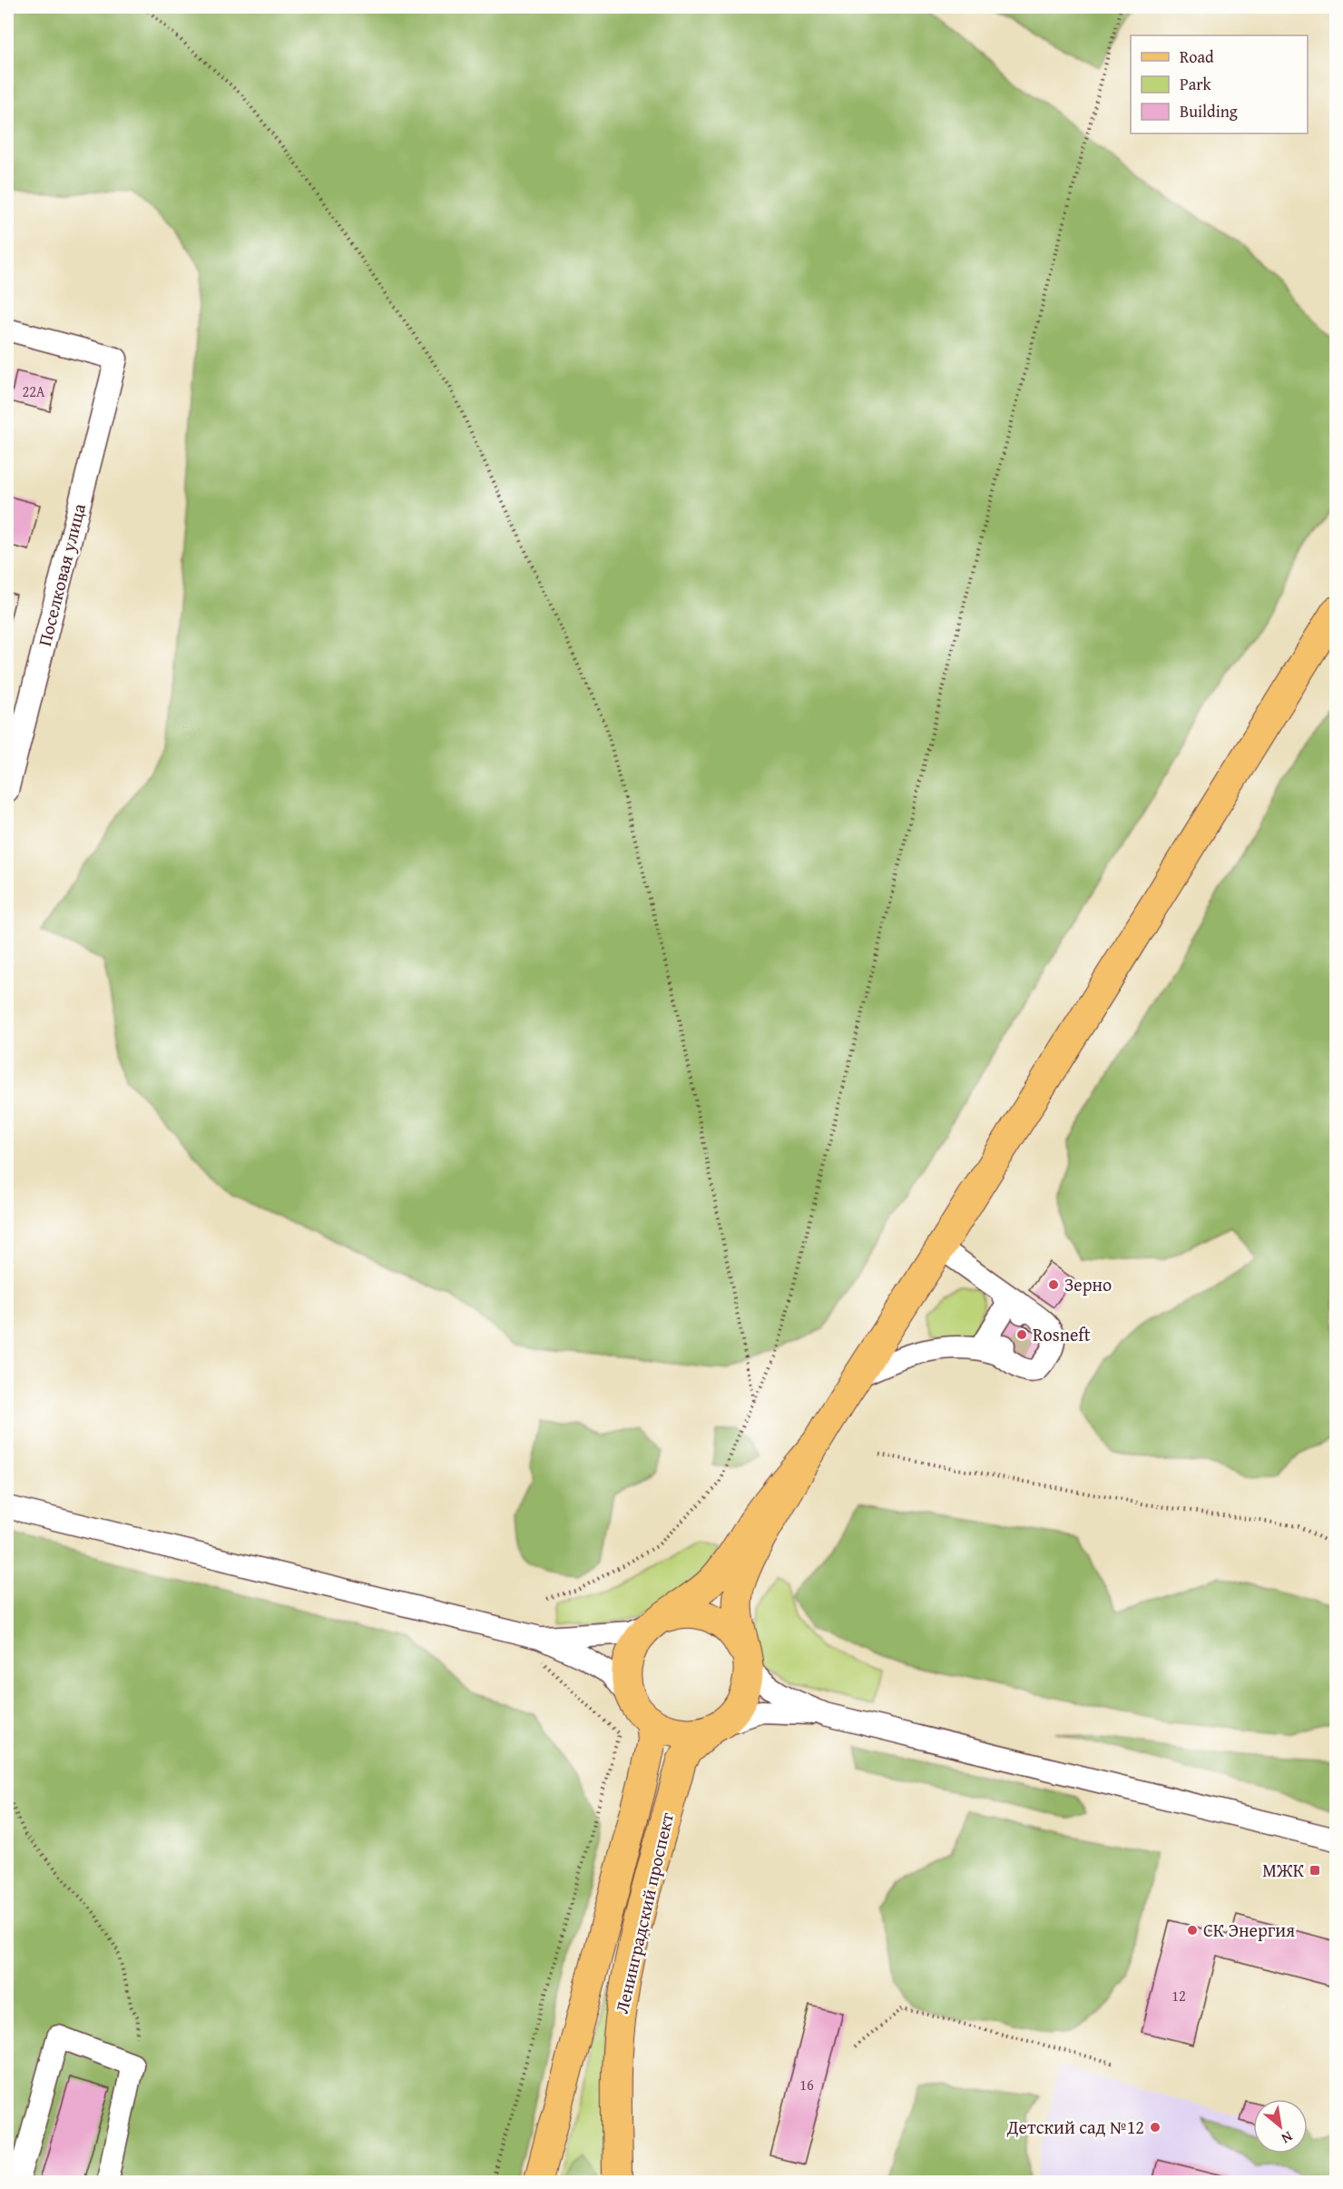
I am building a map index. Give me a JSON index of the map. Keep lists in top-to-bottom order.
{
  "streets": {
    "main road": ["Ленинградский проспект"],
    "street": ["Поселковая улица"]
  },
  "places": {
    "other": [
      "Зерно",
      "Rosneft",
      "СК Энергия",
      "Детский сад №12"
    ],
    "transit": ["МЖК"]
  },
  "house_numbers": ["22А", "12", "16"],
  "legend": ["Road", "Park", "Building"],
  "north": "bottom right"
}
